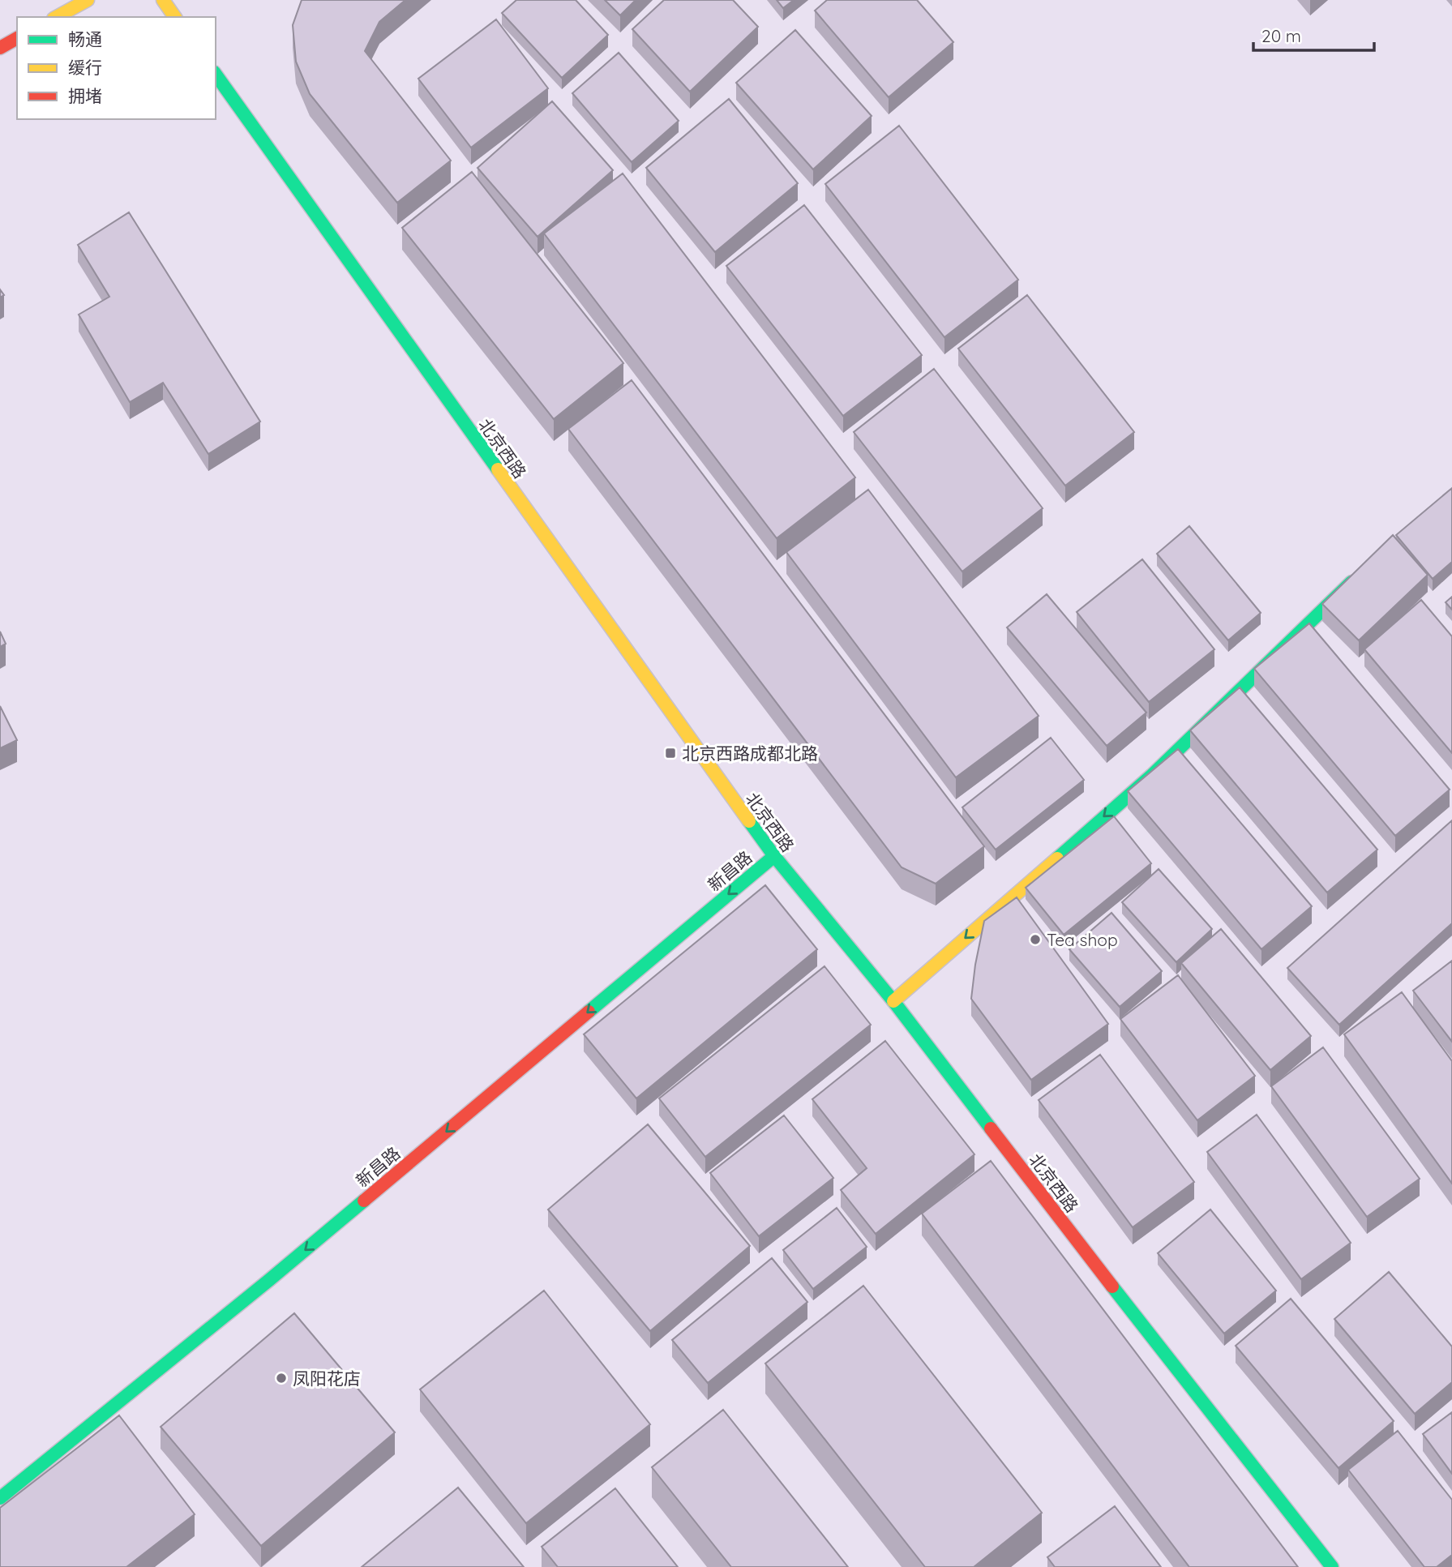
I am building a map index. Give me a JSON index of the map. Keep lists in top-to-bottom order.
{
  "streets": {
    "main road": ["北京西路", "新昌路"]
  },
  "crossings": [
    ["北京西路", "新昌路"]
  ],
  "one_way": ["新昌路"],
  "places": {
    "transit": ["北京西路成都北路"],
    "other": ["Tea shop", "凤阳花店"]
  },
  "legend": ["畅通", "缓行", "拥堵"],
  "scale_bar": "20 m"
}
